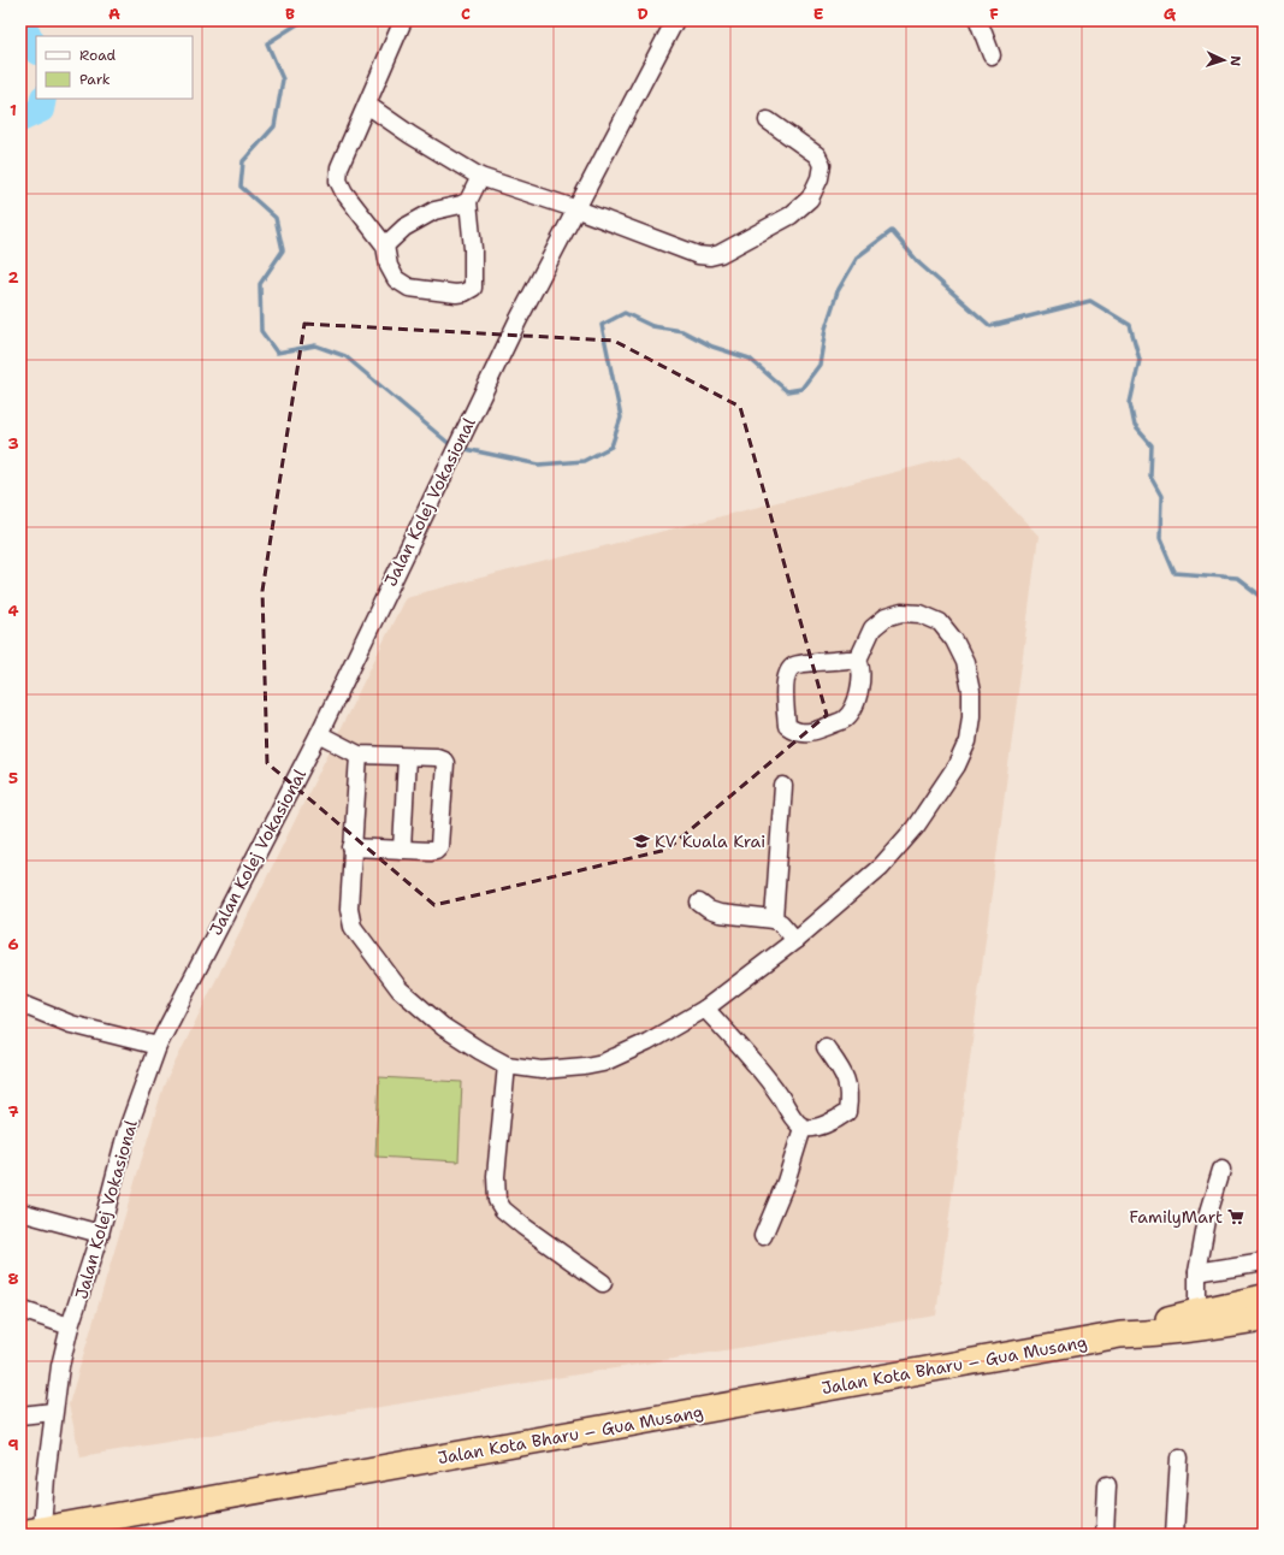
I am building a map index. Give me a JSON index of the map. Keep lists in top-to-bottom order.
{
  "streets": {
    "highway": ["Jalan Kota Bharu – Gua Musang"],
    "street": ["Jalan Kolej Vokasional"]
  },
  "crossings": [
    ["Jalan Kolej Vokasional", "Jalan Kota Bharu – Gua Musang"]
  ],
  "places": {
    "school or university": ["KV Kuala Krai"],
    "supermarket": ["FamilyMart"]
  },
  "legend": ["Road", "Park"],
  "north": "right",
  "grid": {
    "columns": [
      "A",
      "B",
      "C",
      "D",
      "E",
      "F",
      "G"
    ],
    "rows": [
      "1",
      "2",
      "3",
      "4",
      "5",
      "6",
      "7",
      "8",
      "9"
    ]
  }
}
